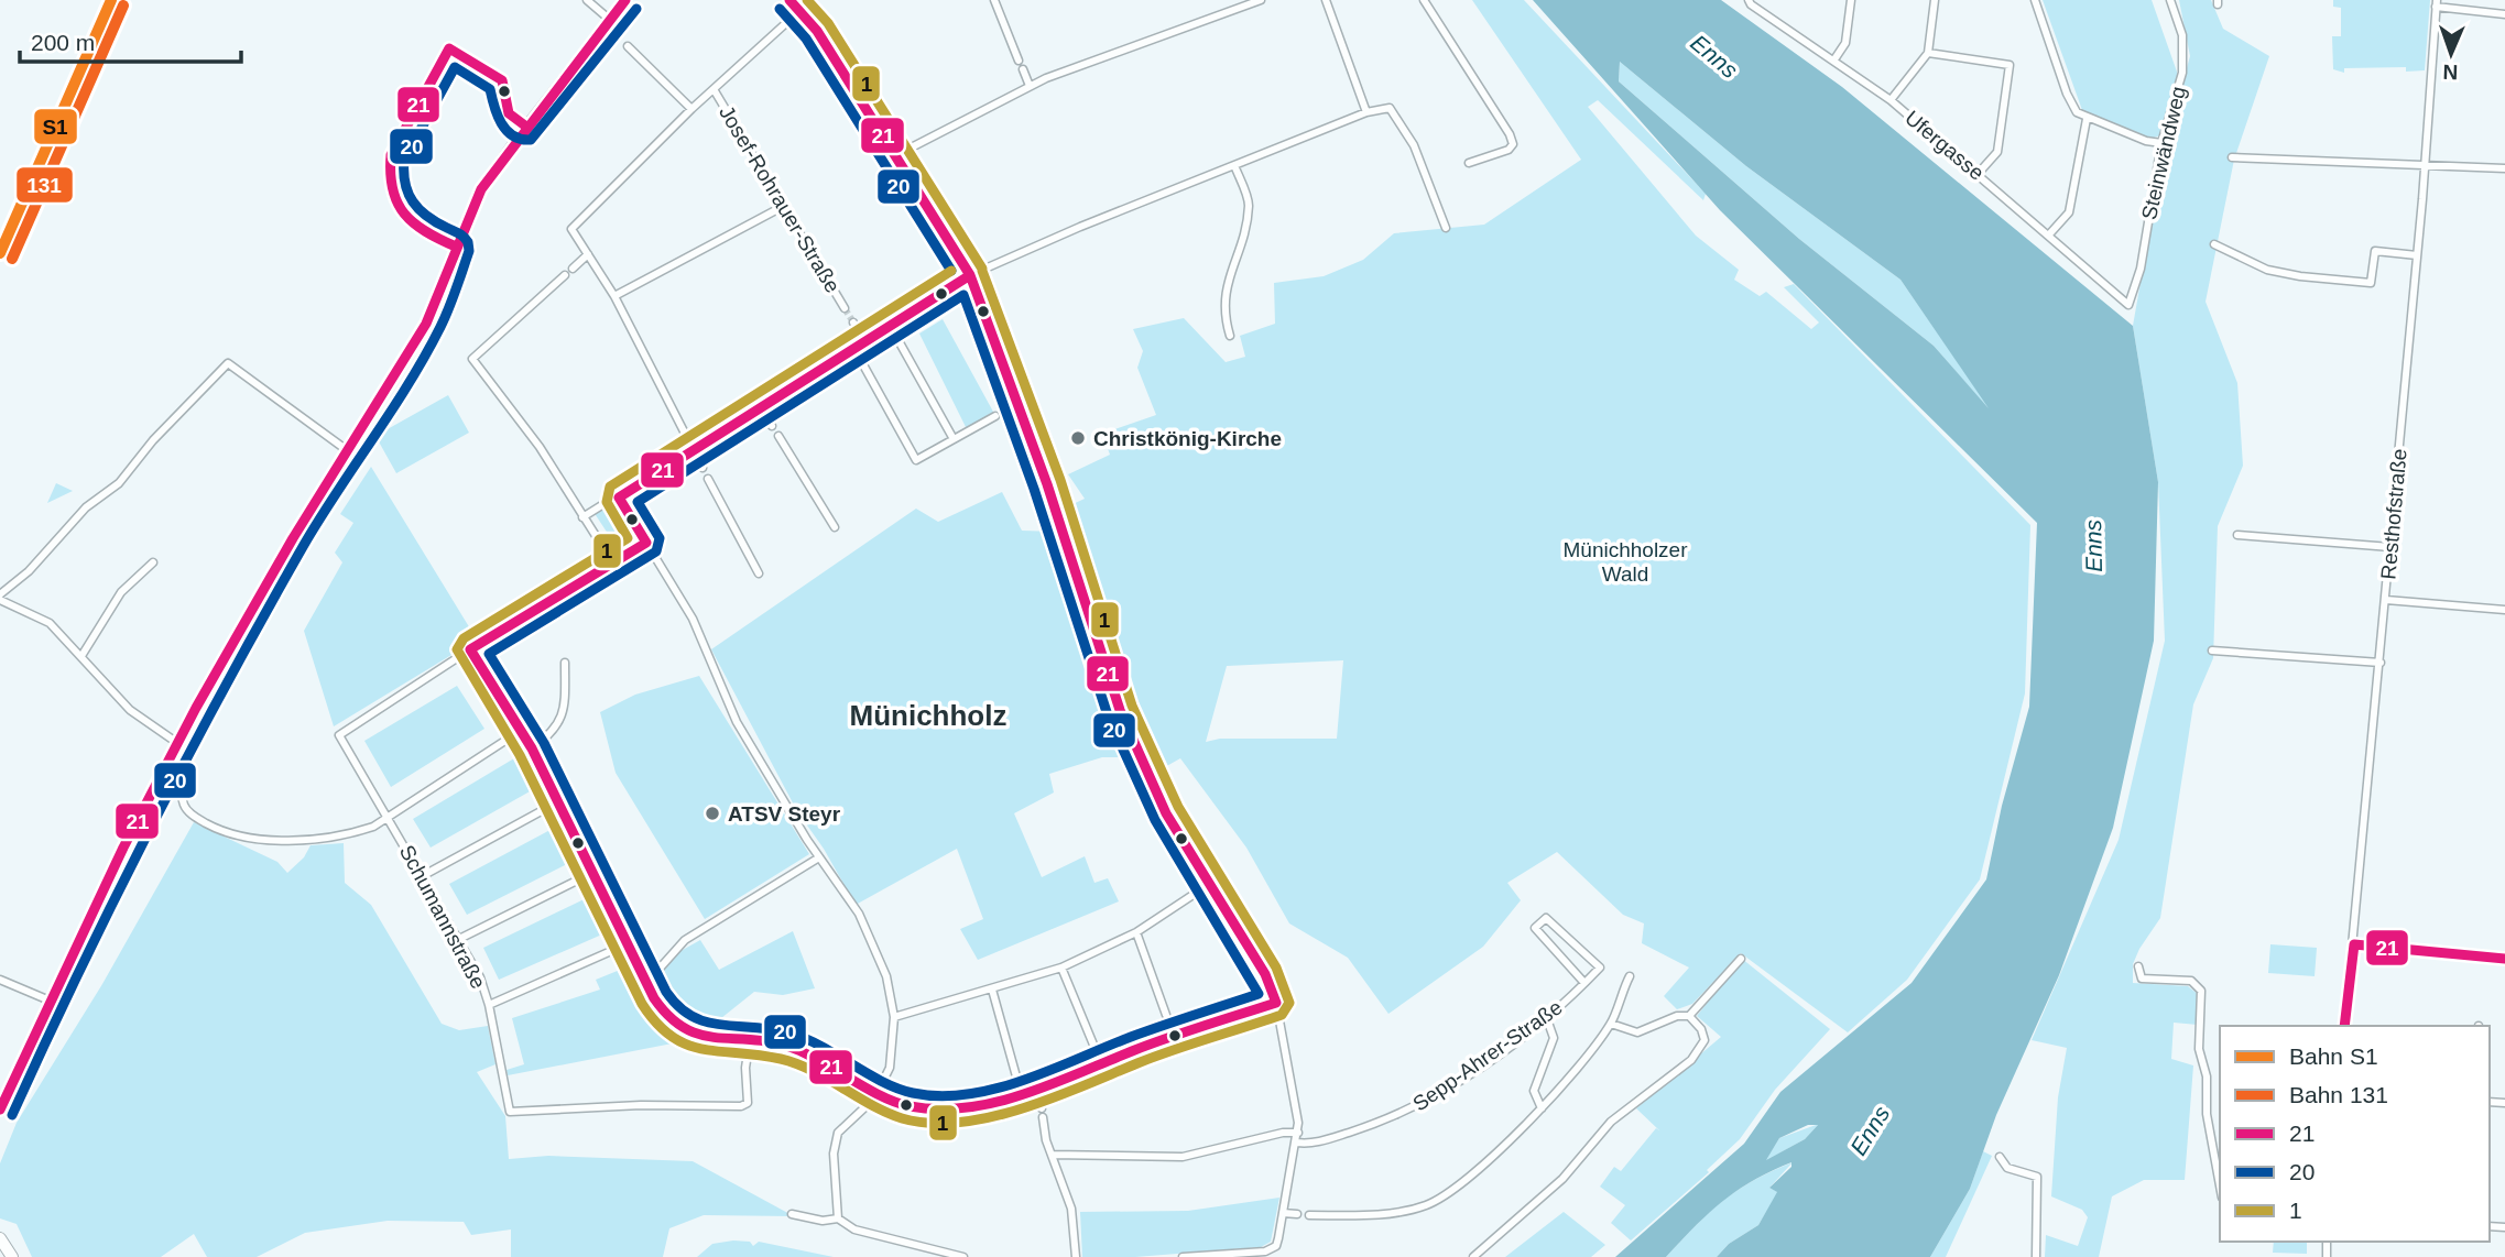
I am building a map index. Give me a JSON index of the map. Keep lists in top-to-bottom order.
{
  "streets": {
    "street": [
      "Ufergasse",
      "Steinwändweg",
      "Josef-Rohrauer-Straße",
      "Resthofstraße",
      "Schumannstraße",
      "Sepp-Ahrer-Straße"
    ]
  },
  "crossings": [
    ["Ufergasse", "Steinwändweg"]
  ],
  "districts": ["Münichholz"],
  "water": ["Enns"],
  "parks": ["Münichholzer Wald"],
  "places": ["Christkönig-Kirche", "ATSV Steyr"],
  "lines": [
    "rail line S1",
    "transit line 21",
    "transit line 1",
    "rail line 131",
    "transit line 20"
  ],
  "legend": [
    "Bahn S1",
    "Bahn 131",
    "21",
    "20",
    "1"
  ],
  "scale_bar": "200 m",
  "north": "bottom"
}
